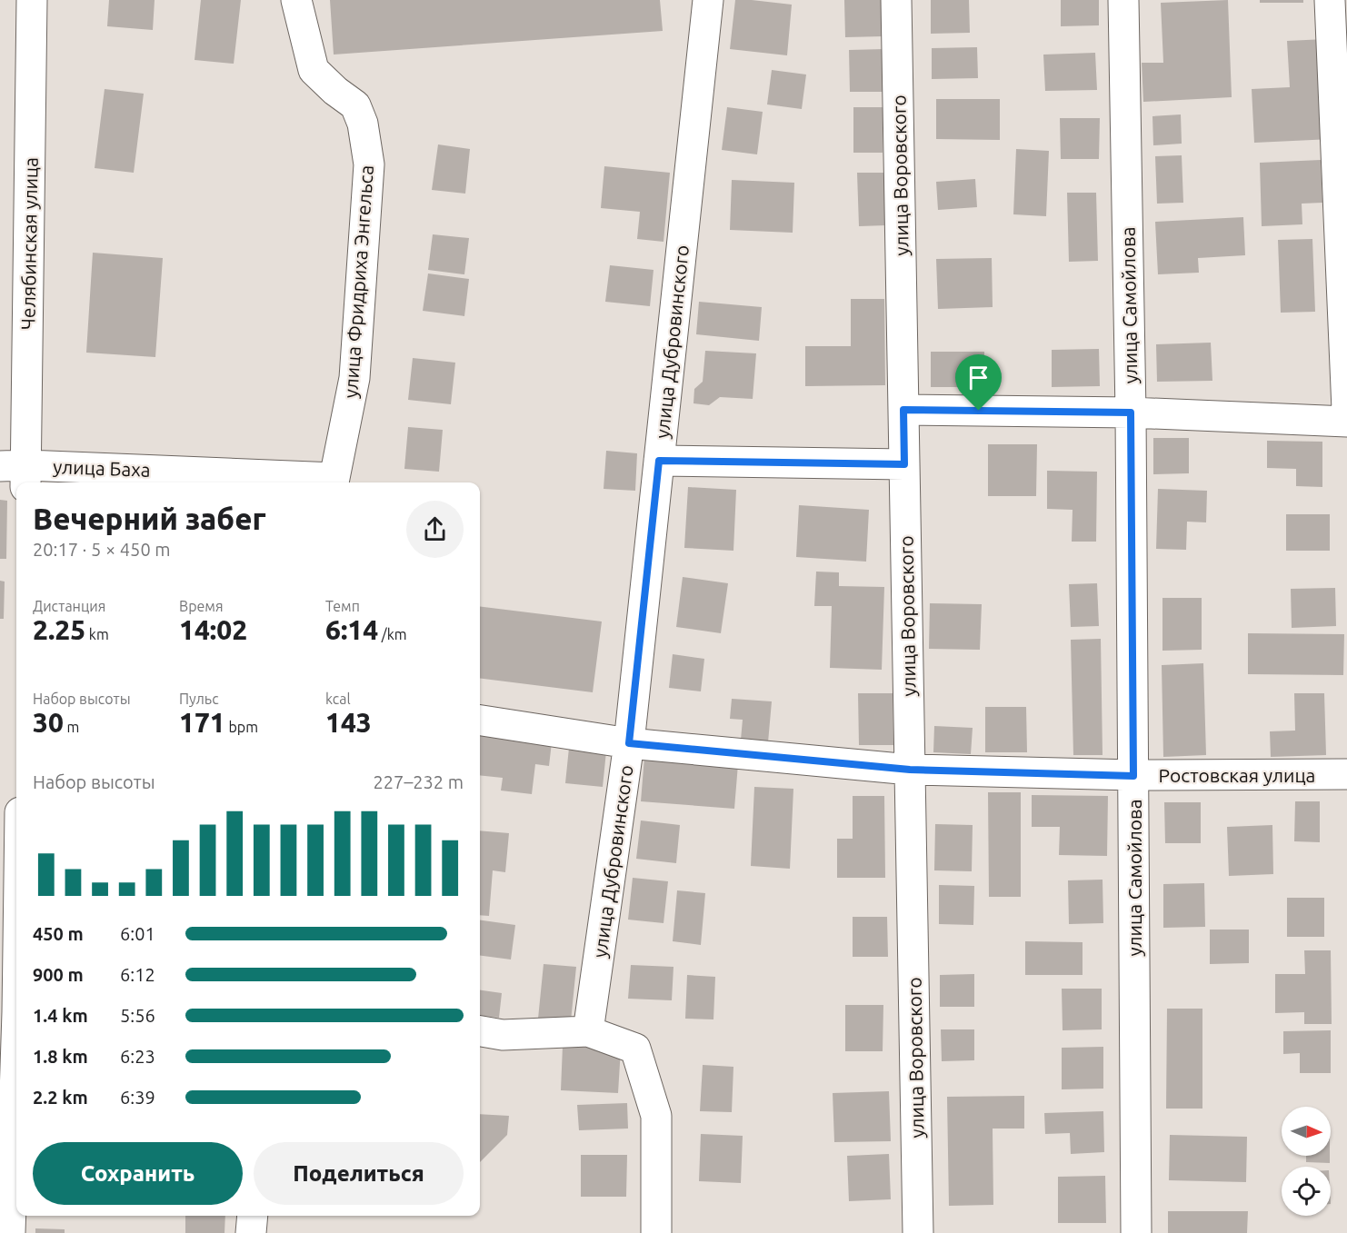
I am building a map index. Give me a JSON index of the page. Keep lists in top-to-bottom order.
{
  "streets": {
    "street": [
      "улица Воровского",
      "Челябинская улица",
      "улица Фридриха Энгельса",
      "улица Самойлова",
      "улица Дубровинского",
      "улица Баха",
      "Ростовская улица"
    ]
  },
  "crossings": [
    ["улица Воровского", "Ростовская улица"],
    ["Челябинская улица", "улица Баха"],
    ["улица Фридриха Энгельса", "улица Баха"],
    ["улица Самойлова", "Ростовская улица"],
    ["улица Дубровинского", "Ростовская улица"]
  ],
  "north": "right",
  "page": {
    "heading": ["Вечерний забег", "20:17 · 5 × 450 m"],
    "stats": [
      ["Дистанция", "2.25 km"],
      ["Время", "14:02"],
      ["Темп", "6:14 /km"],
      ["Набор высоты", "30 m"],
      ["Пульс", "171 bpm"],
      ["kcal", "143"]
    ],
    "chart": ["Набор высоты", "227–232 m"],
    "list": [
      {
        "name": "450 m",
        "note": "6:01"
      },
      {
        "name": "900 m",
        "note": "6:12"
      },
      {
        "name": "1.4 km",
        "note": "5:56"
      },
      {
        "name": "1.8 km",
        "note": "6:23"
      },
      {
        "name": "2.2 km",
        "note": "6:39"
      }
    ],
    "buttons": ["Сохранить", "Поделиться"]
  }
}
